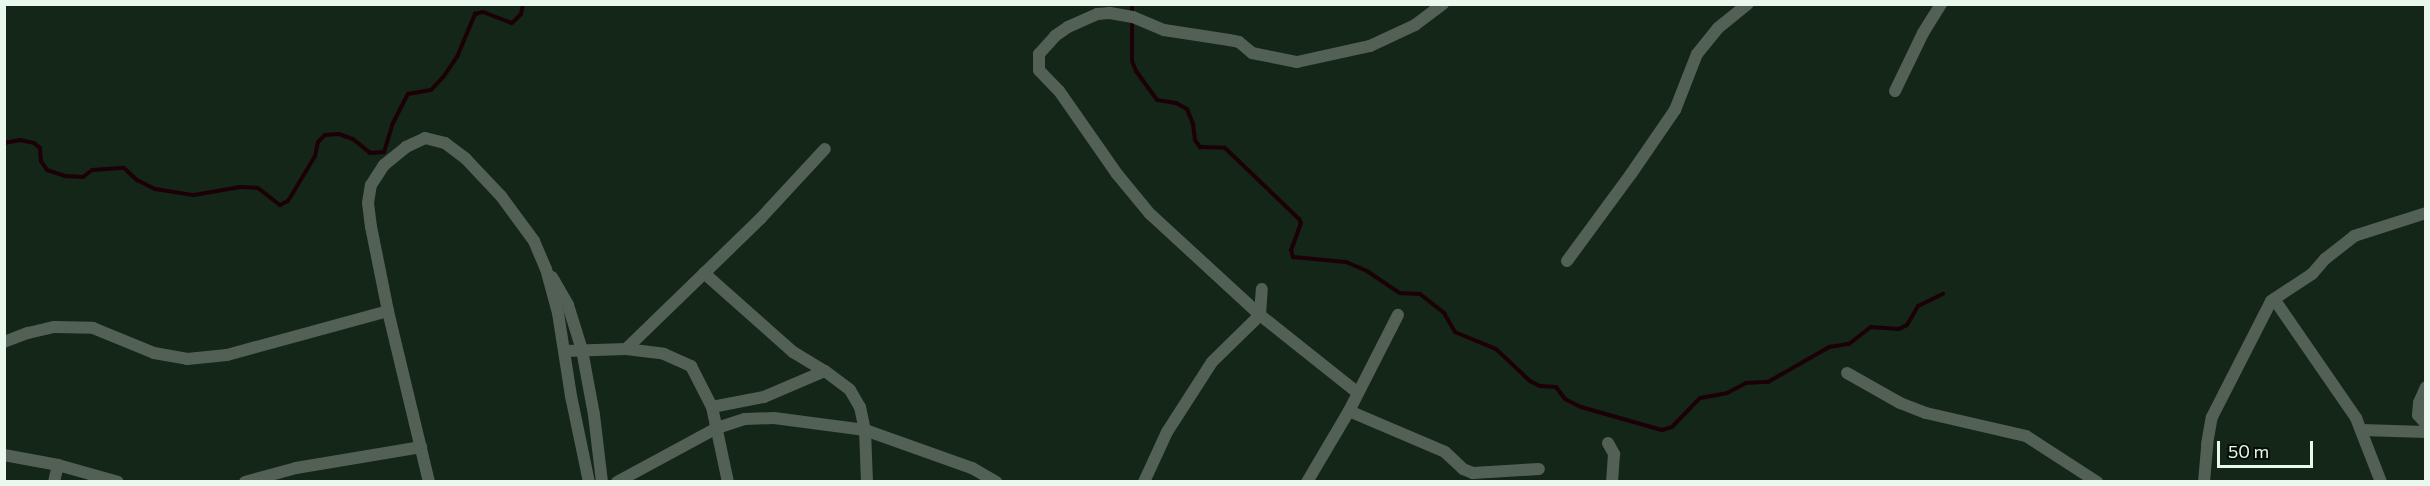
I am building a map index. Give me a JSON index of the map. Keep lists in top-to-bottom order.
{
  "scale_bar": "50 m"
}
